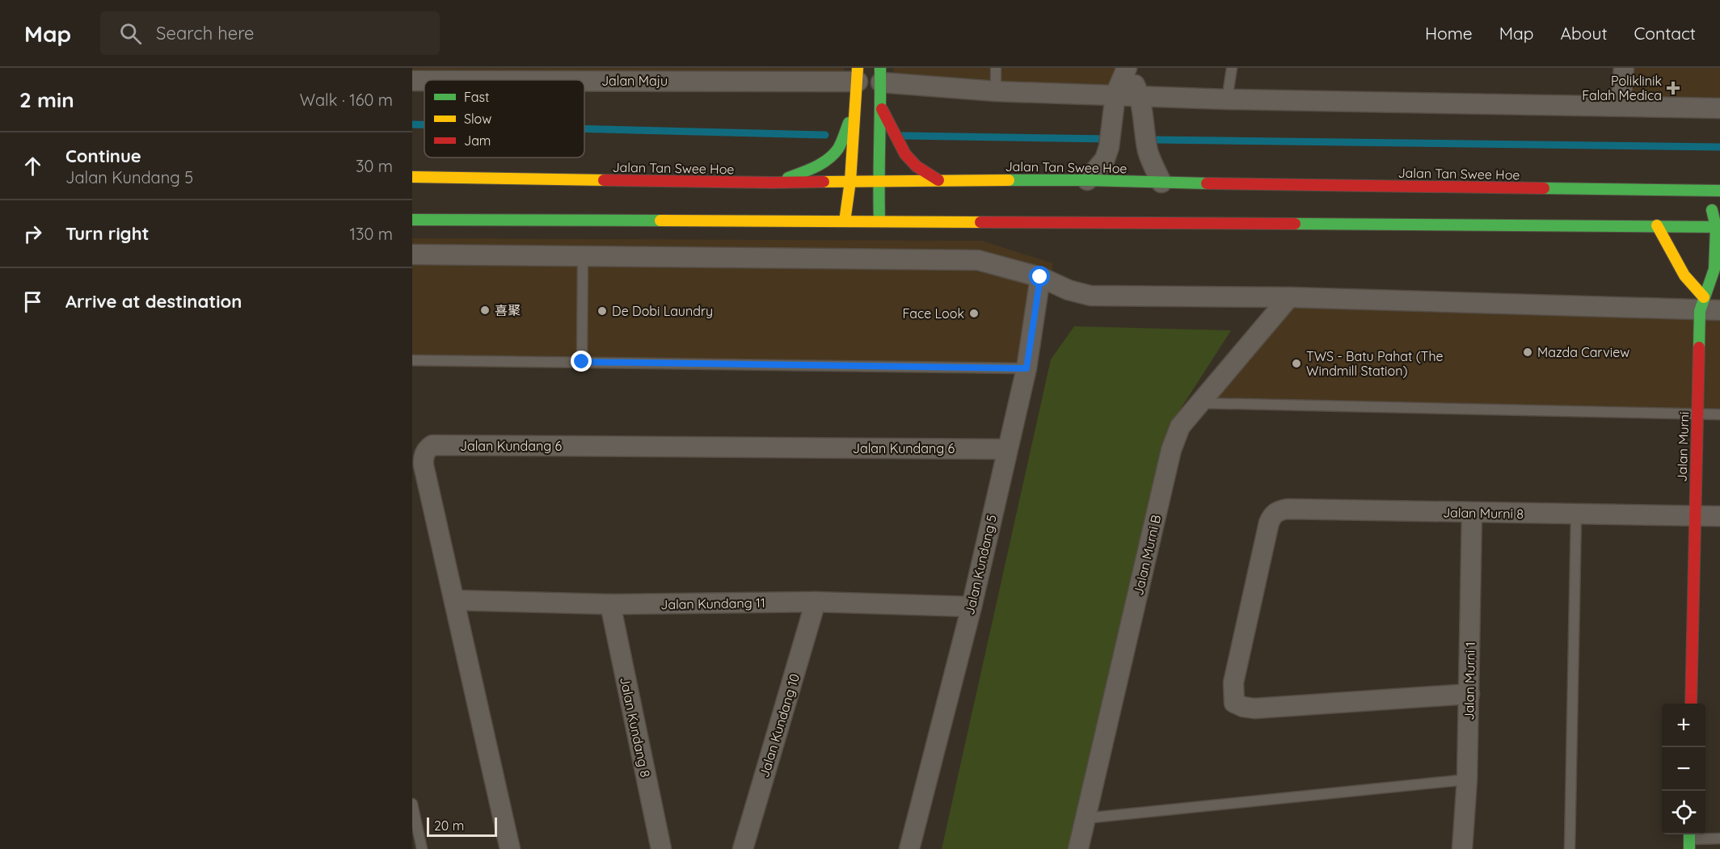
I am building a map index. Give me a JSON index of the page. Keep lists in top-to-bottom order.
{
  "streets": {
    "main road": ["Jalan Tan Swee Hoe", "Jalan Murni"],
    "street": [
      "Jalan Maju",
      "Jalan Kundang 6",
      "Jalan Murni 8",
      "Jalan Murni B",
      "Jalan Kundang 5",
      "Jalan Kundang 11",
      "Jalan Murni 1",
      "Jalan Kundang 10",
      "Jalan Kundang 8"
    ]
  },
  "crossings": [
    ["Jalan Tan Swee Hoe", "Jalan Murni"],
    ["Jalan Kundang 6", "Jalan Kundang 5"],
    ["Jalan Kundang 6", "Jalan Kundang 11"],
    ["Jalan Murni", "Jalan Murni 8"],
    ["Jalan Murni 8", "Jalan Murni 1"],
    ["Jalan Kundang 5", "Jalan Kundang 11"],
    ["Jalan Kundang 11", "Jalan Kundang 10"],
    ["Jalan Kundang 11", "Jalan Kundang 8"]
  ],
  "places": {
    "health": ["Poliklinik Falah Medica"],
    "other": [
      "喜聚",
      "De Dobi Laundry",
      "Face Look",
      "Mazda Carview",
      "TWS - Batu Pahat (The Windmill Station)"
    ]
  },
  "legend": ["Fast", "Slow", "Jam"],
  "scale_bar": "20 m",
  "page": {
    "header": "Map",
    "search": "Search here",
    "nav": [
      "Home",
      "Map",
      "About",
      "Contact"
    ],
    "heading": ["2 min", "Walk · 160 m"],
    "list": [
      ["Continue", "Jalan Kundang 5", "30 m"],
      ["Turn right", "130 m"],
      "Arrive at destination"
    ],
    "map_buttons": ["+", "−"],
    "scale": "20 m"
  }
}
